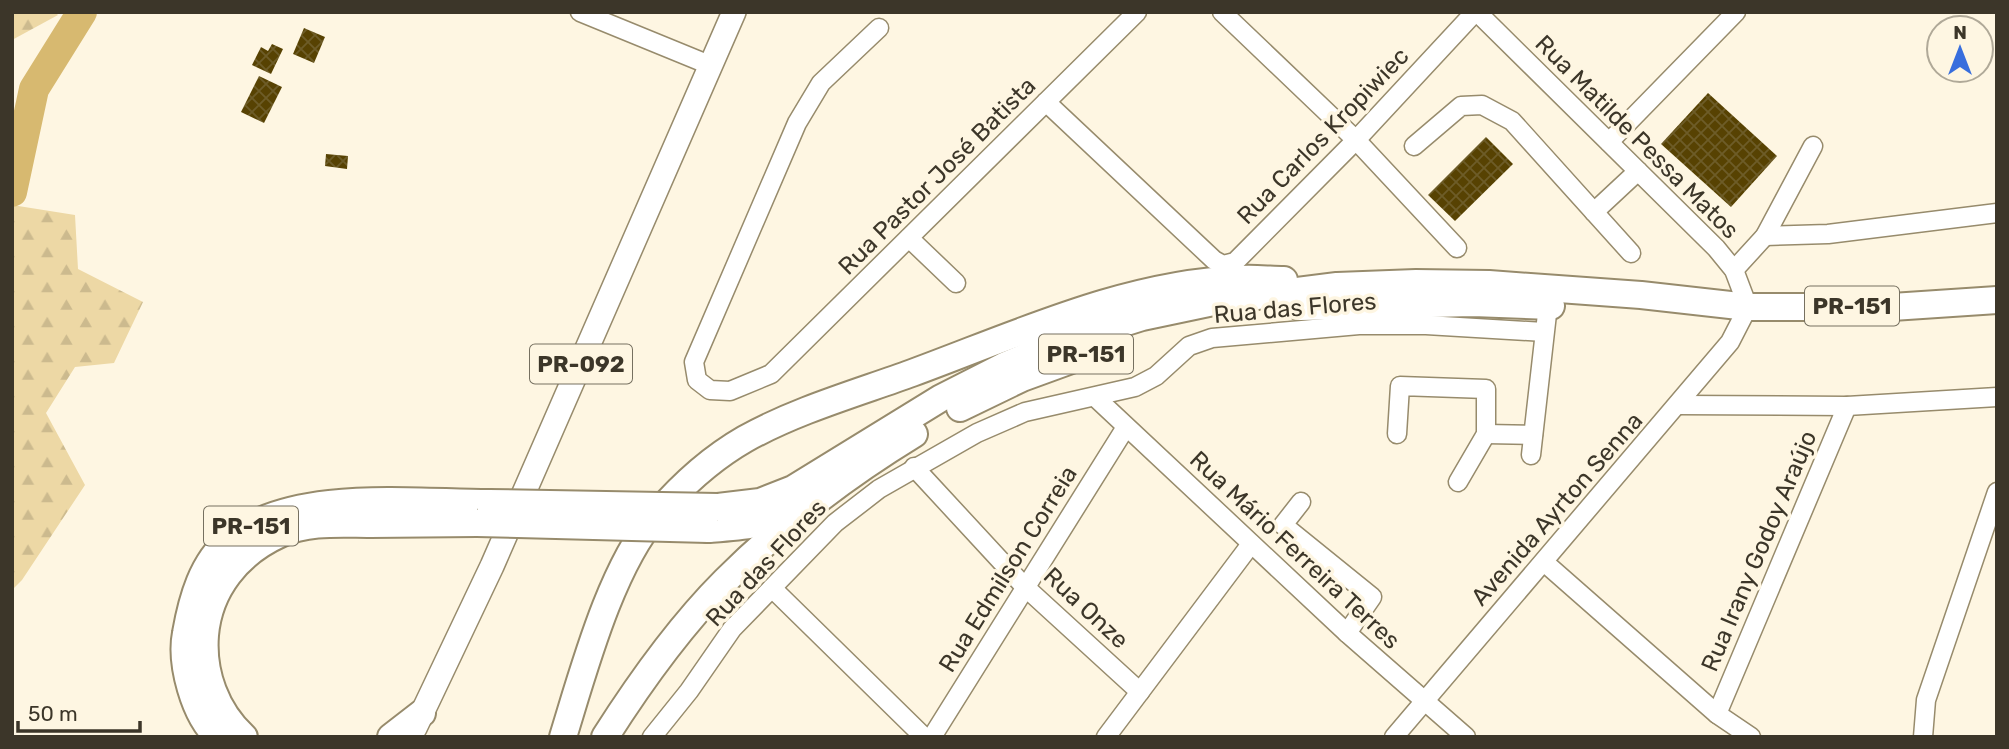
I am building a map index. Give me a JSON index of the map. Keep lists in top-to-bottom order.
{
  "streets": {
    "highway": ["PR-151"],
    "main road": ["PR-092"],
    "street": [
      "Rua Carlos Kropiwiec",
      "Rua Matilde Pessa Matos",
      "Rua Pastor José Batista",
      "Rua das Flores",
      "Avenida Ayrton Senna",
      "Rua Mário Ferreira Terres",
      "Rua Irany Godoy Araújo",
      "Rua Edmilson Correia",
      "Rua Onze"
    ]
  },
  "crossings": [
    ["Rua Carlos Kropiwiec", "Rua Matilde Pessa Matos"],
    ["Rua Carlos Kropiwiec", "Rua Pastor José Batista"],
    ["Rua Matilde Pessa Matos", "PR-151"],
    ["Rua Matilde Pessa Matos", "Avenida Ayrton Senna"],
    ["PR-151", "Avenida Ayrton Senna"],
    ["Rua das Flores", "Rua Mário Ferreira Terres"],
    ["Rua das Flores", "Rua Onze"],
    ["Avenida Ayrton Senna", "Rua Mário Ferreira Terres"],
    ["Rua Mário Ferreira Terres", "Rua Edmilson Correia"],
    ["Rua Edmilson Correia", "Rua Onze"]
  ],
  "scale_bar": "50 m",
  "north": "top"
}
